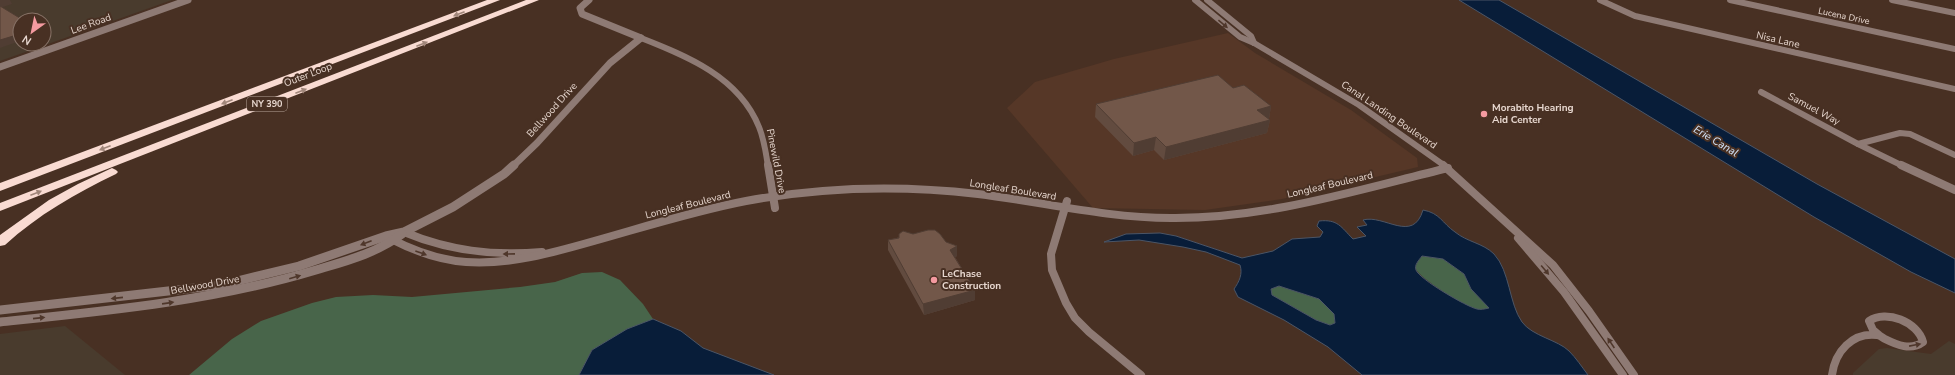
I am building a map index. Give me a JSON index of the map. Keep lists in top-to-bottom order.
{
  "streets": {
    "highway": ["Outer Loop", "NY 390"],
    "street": [
      "Lucena Drive",
      "Lee Road",
      "Nisa Lane",
      "Samuel Way",
      "Bellwood Drive",
      "Canal Landing Boulevard",
      "Pinewild Drive",
      "Longleaf Boulevard"
    ]
  },
  "crossings": [
    ["Bellwood Drive", "Pinewild Drive"],
    ["Bellwood Drive", "Longleaf Boulevard"],
    ["Canal Landing Boulevard", "Longleaf Boulevard"],
    ["Pinewild Drive", "Longleaf Boulevard"]
  ],
  "water": ["Erie Canal"],
  "places": ["Morabito Hearing Aid Center", "LeChase Construction"],
  "north": "bottom left"
}
